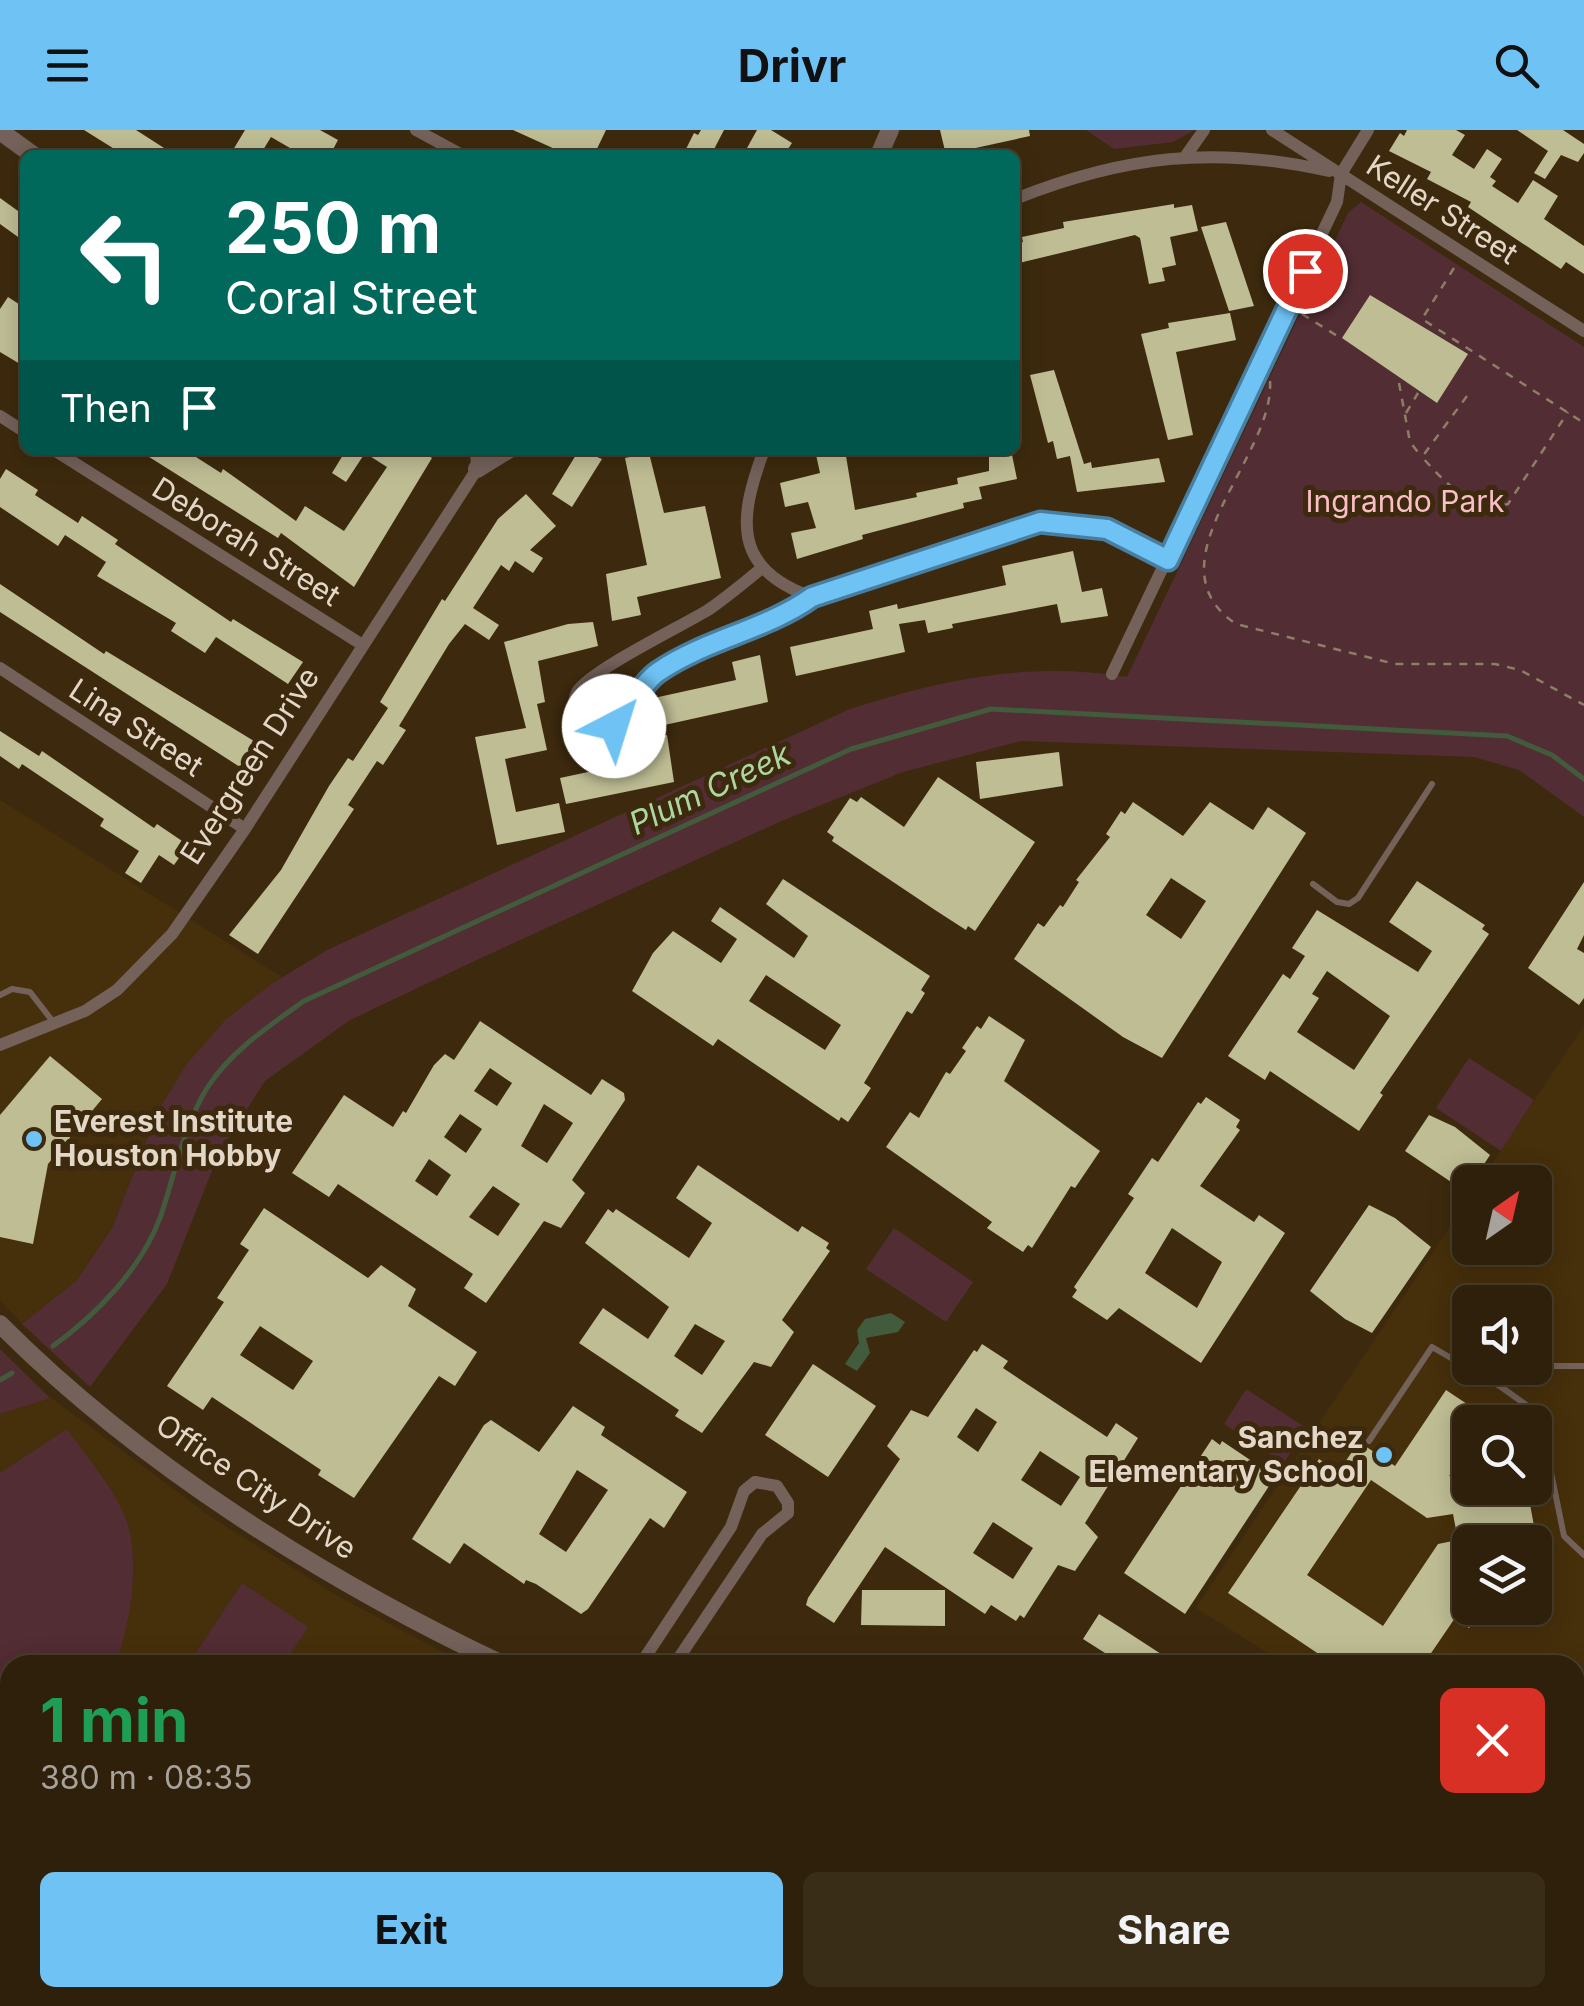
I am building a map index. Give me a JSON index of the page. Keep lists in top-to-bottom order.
{
  "streets": {
    "street": [
      "Keller Street",
      "Deborah Street",
      "Lina Street",
      "Evergreen Drive",
      "Office City Drive"
    ]
  },
  "crossings": [
    ["Deborah Street", "Evergreen Drive"],
    ["Lina Street", "Evergreen Drive"]
  ],
  "water": ["Plum Creek"],
  "parks": ["Ingrando Park"],
  "places": ["Everest Institute Houston Hobby", "Sanchez Elementary School"],
  "north": "top right",
  "page": {
    "header": "Drivr",
    "turn": ["250 m", "Coral Street"],
    "then": "Then",
    "heading": ["1 min", "380 m · 08:35"],
    "buttons": ["Exit", "Share"]
  }
}
